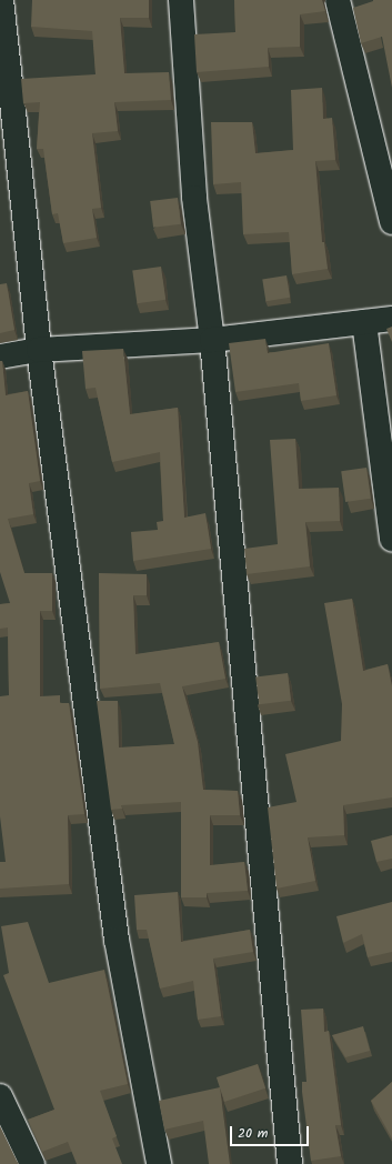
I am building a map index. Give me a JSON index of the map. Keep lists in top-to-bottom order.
{
  "scale_bar": "20 m"
}
